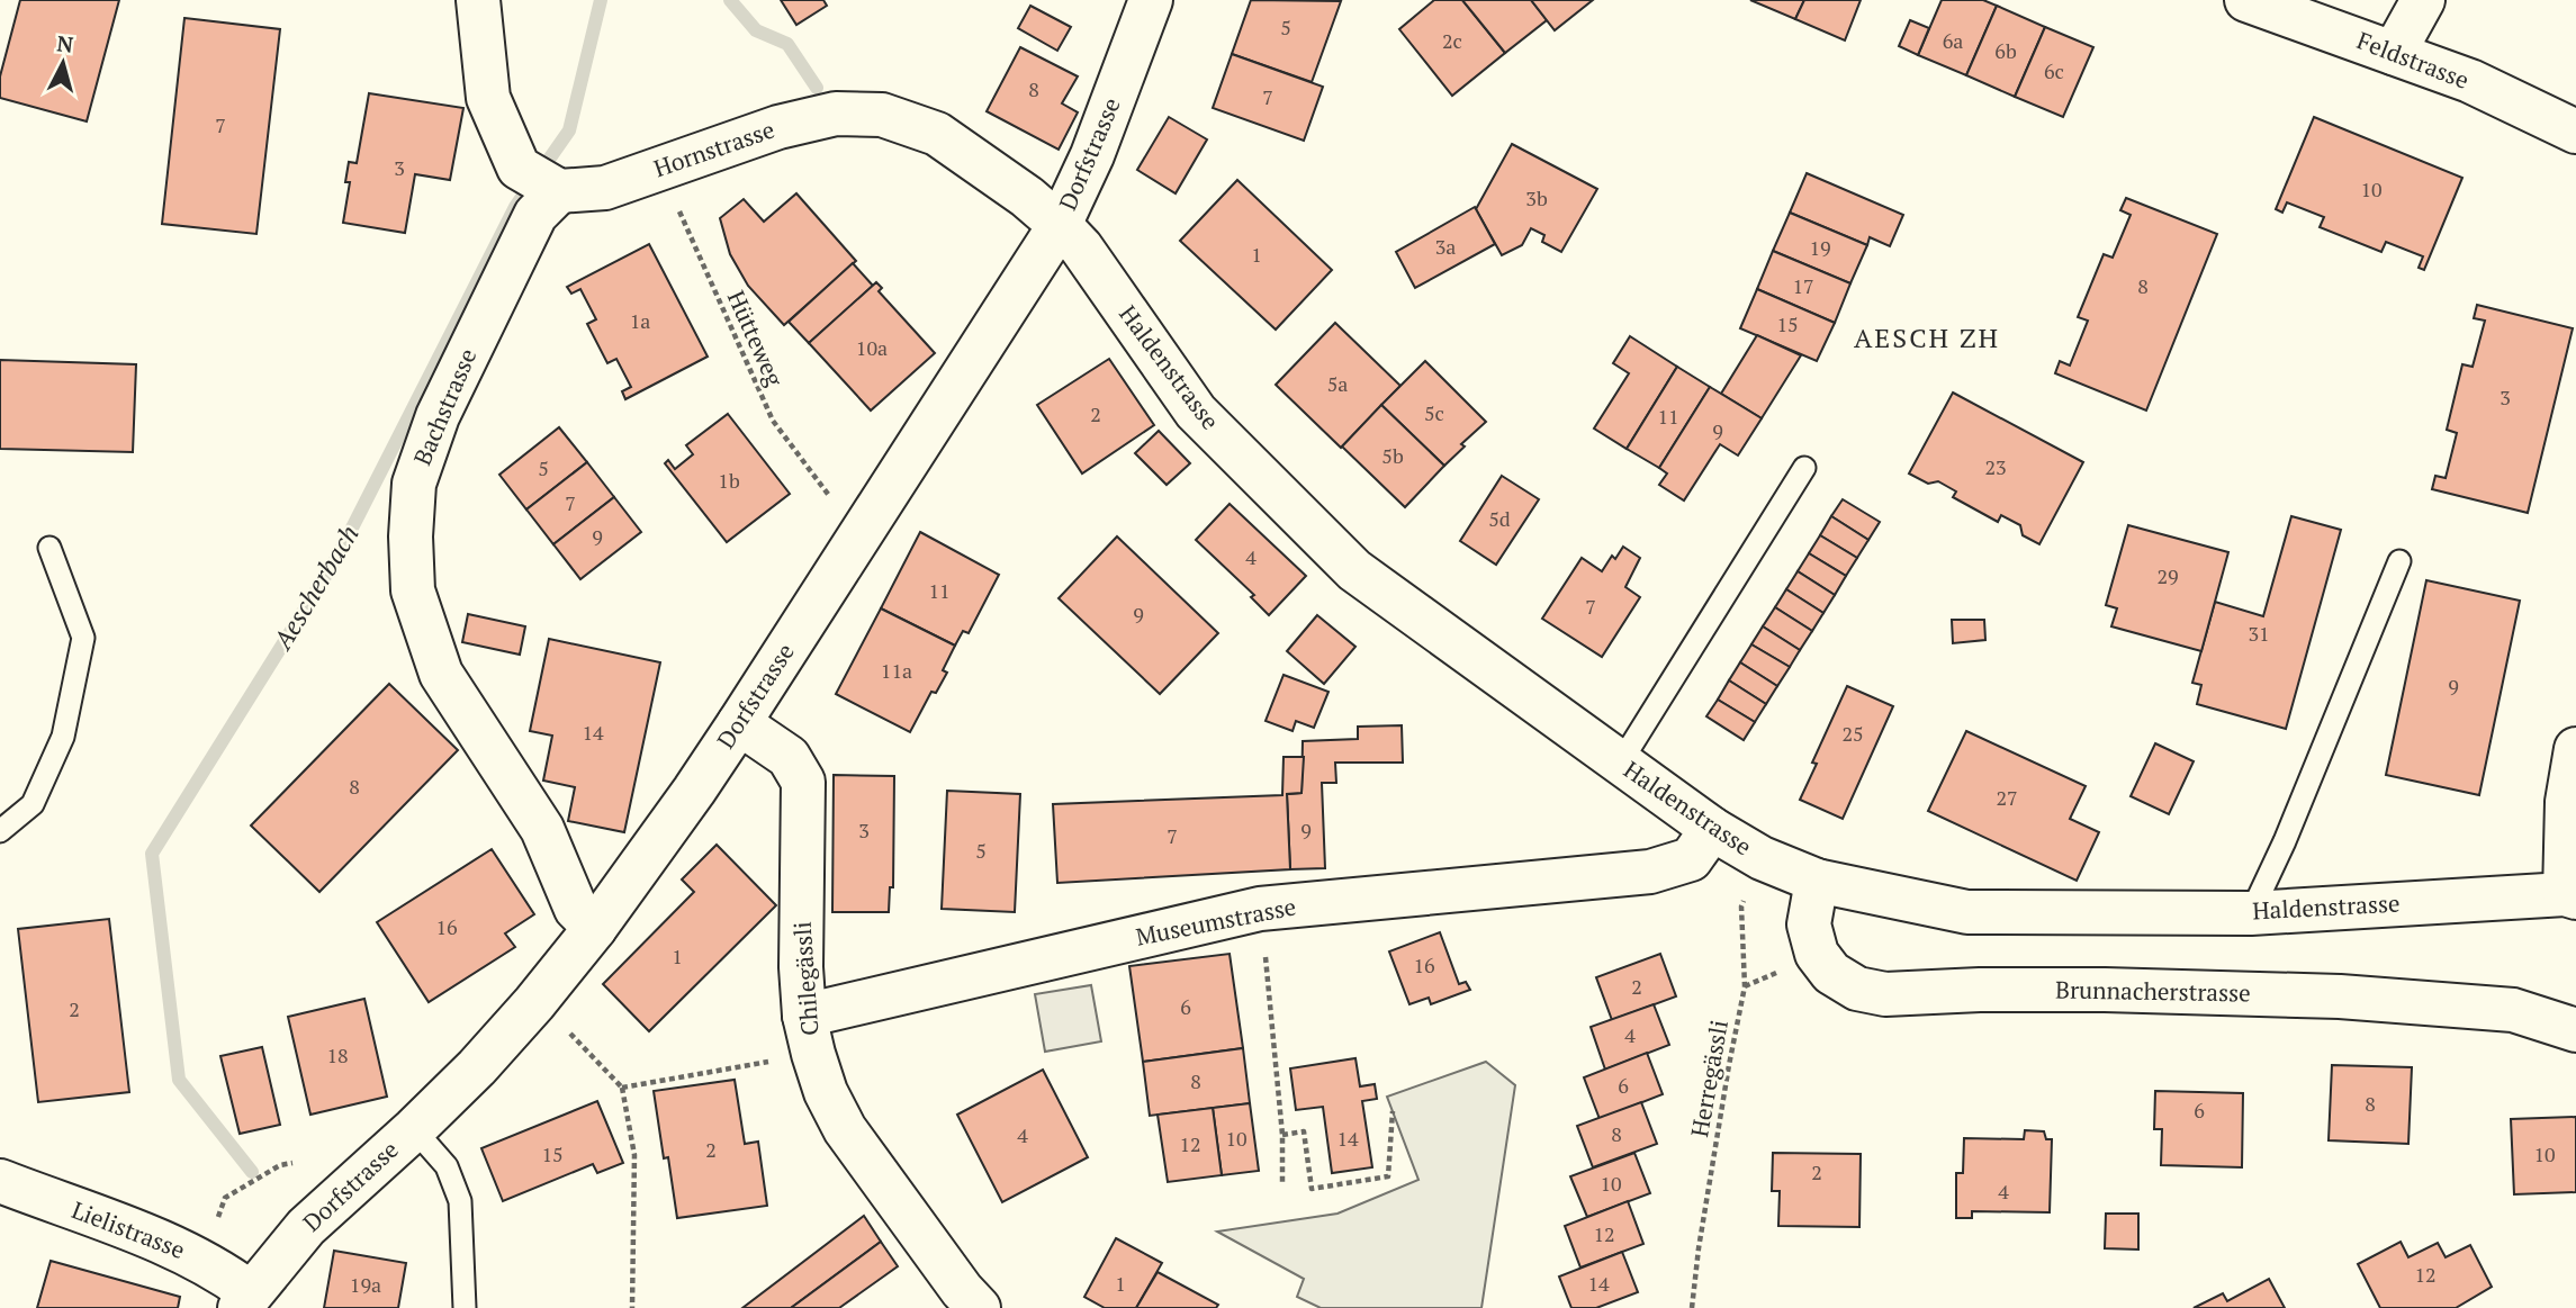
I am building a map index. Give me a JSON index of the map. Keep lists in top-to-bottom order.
{
  "streets": {
    "street": [
      "Feldstrasse",
      "Hornstrasse",
      "Dorfstrasse",
      "Haldenstrasse",
      "Bachstrasse",
      "Museumstrasse",
      "Chilegässli",
      "Brunnacherstrasse",
      "Lielistrasse"
    ],
    "path": ["Hütteweg", "Herregässli"]
  },
  "crossings": [
    ["Hornstrasse", "Dorfstrasse"],
    ["Hornstrasse", "Hütteweg"],
    ["Hornstrasse", "Haldenstrasse"],
    ["Hornstrasse", "Bachstrasse"],
    ["Dorfstrasse", "Haldenstrasse"],
    ["Dorfstrasse", "Bachstrasse"],
    ["Dorfstrasse", "Chilegässli"],
    ["Dorfstrasse", "Lielistrasse"],
    ["Haldenstrasse", "Museumstrasse"],
    ["Haldenstrasse", "Brunnacherstrasse"],
    ["Haldenstrasse", "Herregässli"],
    ["Museumstrasse", "Chilegässli"]
  ],
  "districts": ["AESCH ZH"],
  "water": ["Aescherbach"],
  "house_numbers": [
    "5",
    "2c",
    "6a",
    "6b",
    "6c",
    "8",
    "7",
    "7",
    "3",
    "10",
    "3b",
    "3a",
    "19",
    "1",
    "17",
    "8",
    "1a",
    "15",
    "10a",
    "5a",
    "3",
    "5c",
    "2",
    "11",
    "9",
    "5b",
    "23",
    "5",
    "1b",
    "7",
    "5d",
    "9",
    "4",
    "29",
    "11",
    "7",
    "9",
    "31",
    "11a",
    "9",
    "14",
    "25",
    "8",
    "27",
    "3",
    "9",
    "7",
    "5",
    "16",
    "1",
    "16",
    "2",
    "6",
    "2",
    "4",
    "18",
    "8",
    "6",
    "8",
    "6",
    "8",
    "4",
    "10",
    "14",
    "12",
    "2",
    "15",
    "10",
    "2",
    "10",
    "4",
    "12",
    "12",
    "1",
    "14",
    "19a"
  ],
  "north": "top"
}
